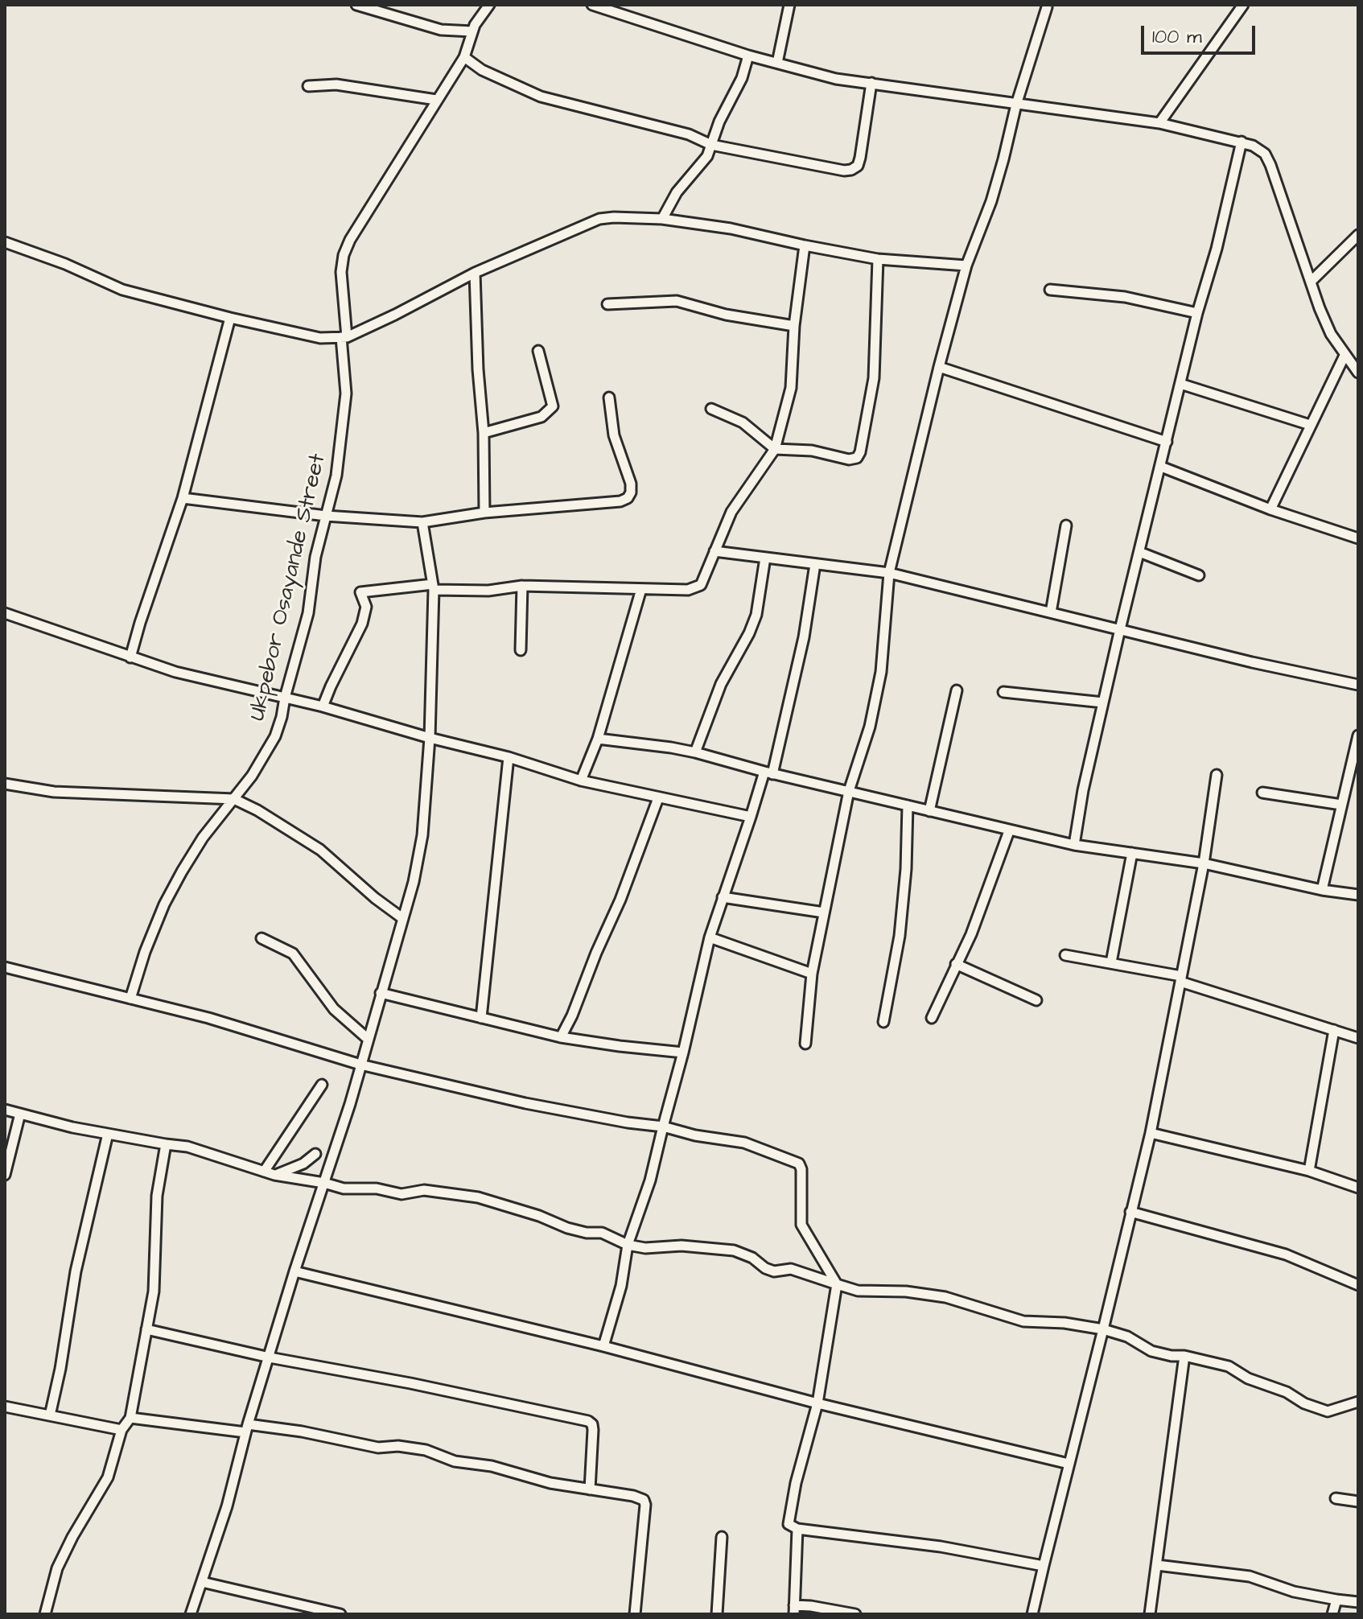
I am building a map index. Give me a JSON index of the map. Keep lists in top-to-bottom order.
{
  "streets": {
    "street": ["Ukpebor Osayande Street"]
  },
  "scale_bar": "100 m"
}
